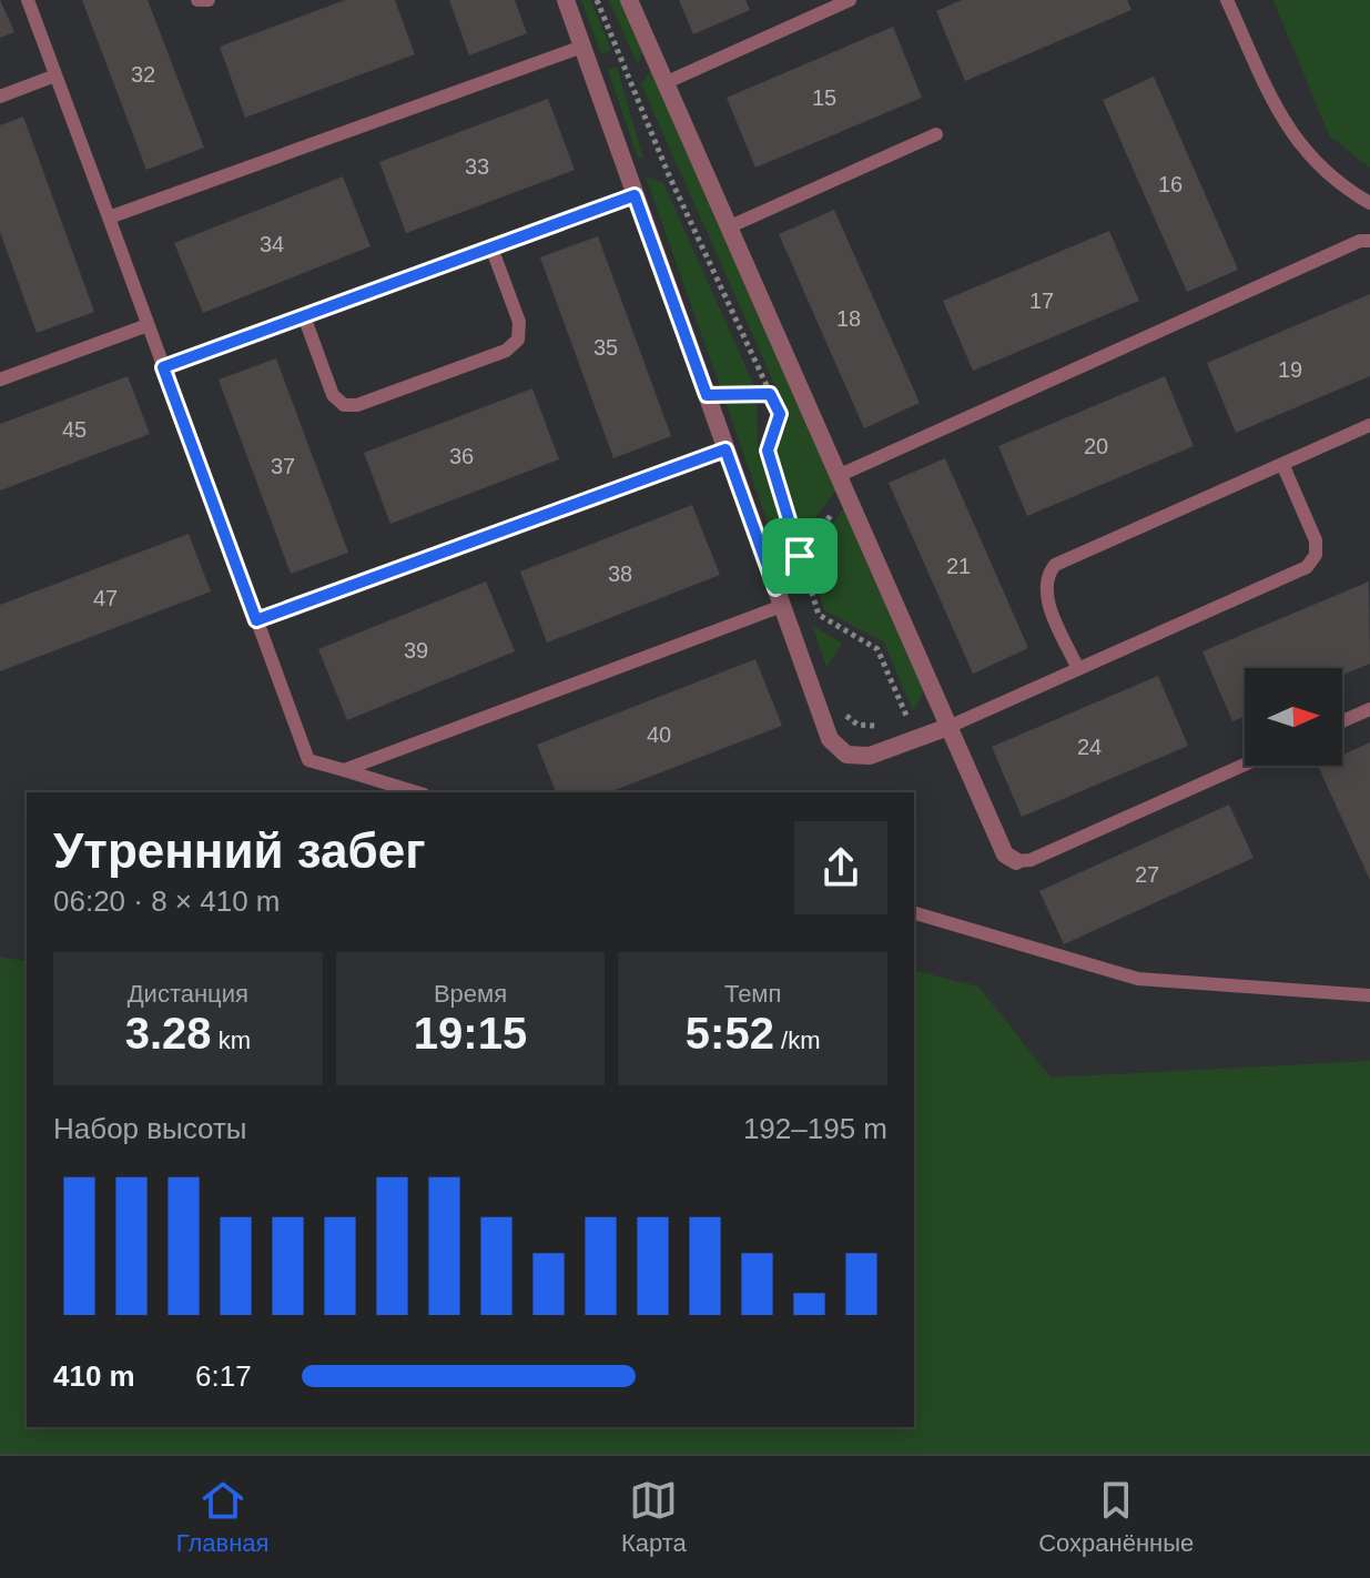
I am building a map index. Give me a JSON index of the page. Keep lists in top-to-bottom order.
{
  "house_numbers": [
    "32",
    "15",
    "33",
    "16",
    "34",
    "17",
    "18",
    "35",
    "19",
    "45",
    "20",
    "36",
    "37",
    "21",
    "38",
    "47",
    "39",
    "40",
    "24",
    "27"
  ],
  "north": "right",
  "page": {
    "heading": ["Утренний забег", "06:20 · 8 × 410 m"],
    "stats": [
      ["Дистанция", "3.28 km"],
      ["Время", "19:15"],
      ["Темп", "5:52 /km"]
    ],
    "chart": ["Набор высоты", "192–195 m"],
    "list": [
      {
        "name": "410 m",
        "note": "6:17"
      }
    ],
    "tabs": ["Главная", "Карта", "Сохранённые"]
  }
}
